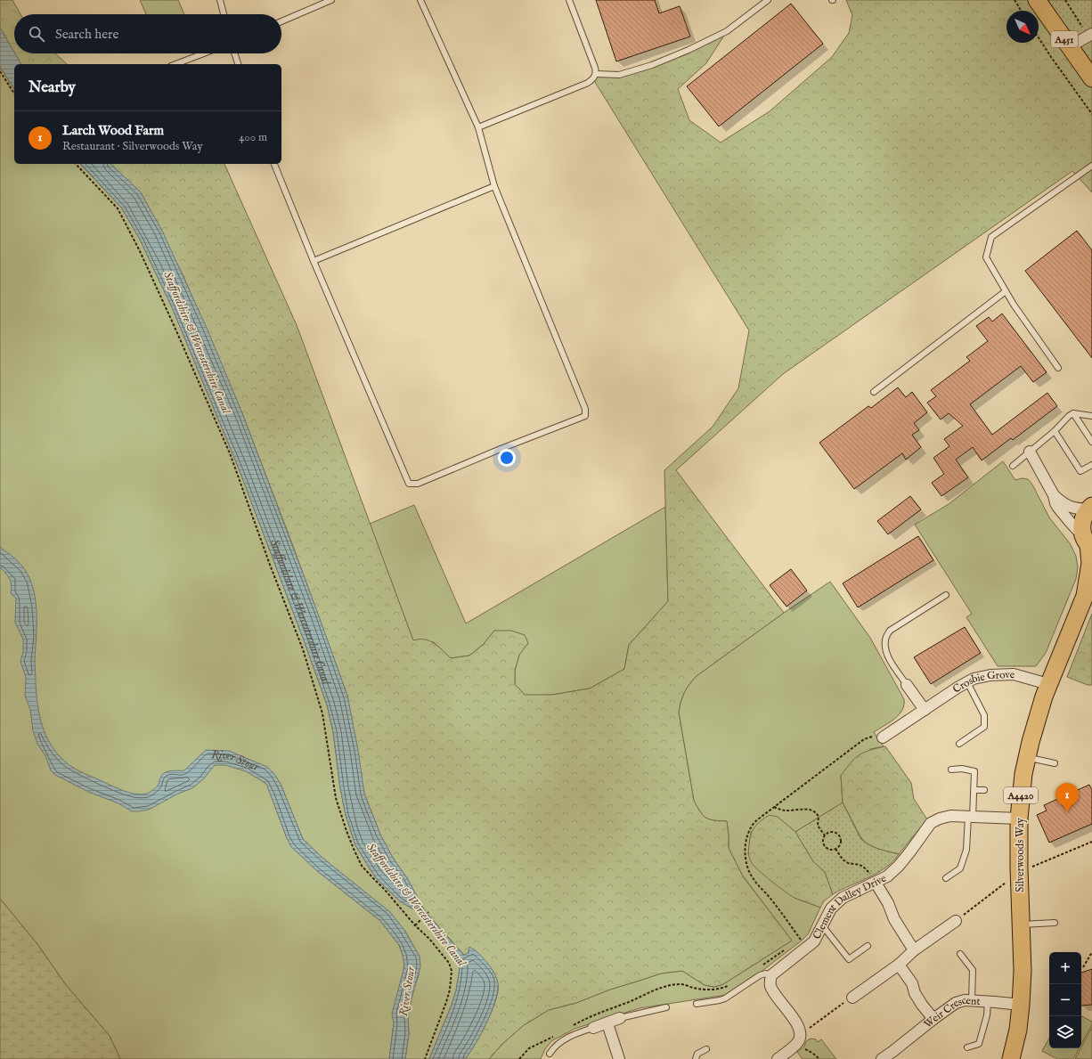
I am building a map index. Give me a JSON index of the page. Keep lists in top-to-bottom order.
{
  "streets": {
    "main road": ["A451", "A4420", "Silverwoods Way"],
    "street": ["Crosbie Grove", "Clement Dalley Drive", "Weir Crescent"]
  },
  "crossings": [
    ["Crosbie Grove", "Silverwoods Way"],
    ["Silverwoods Way", "Clement Dalley Drive"],
    ["Silverwoods Way", "Weir Crescent"]
  ],
  "water": ["Staffordshire & Worcestershire Canal", "River Stour"],
  "north": "bottom right",
  "page": {
    "search": "Search here",
    "heading": "Nearby",
    "list": [
      {
        "mark": "1",
        "name": "Larch Wood Farm",
        "note": "Restaurant · Silverwoods Way",
        "value": "400 m"
      }
    ],
    "pins": "1",
    "map_buttons": ["+", "−"]
  }
}
